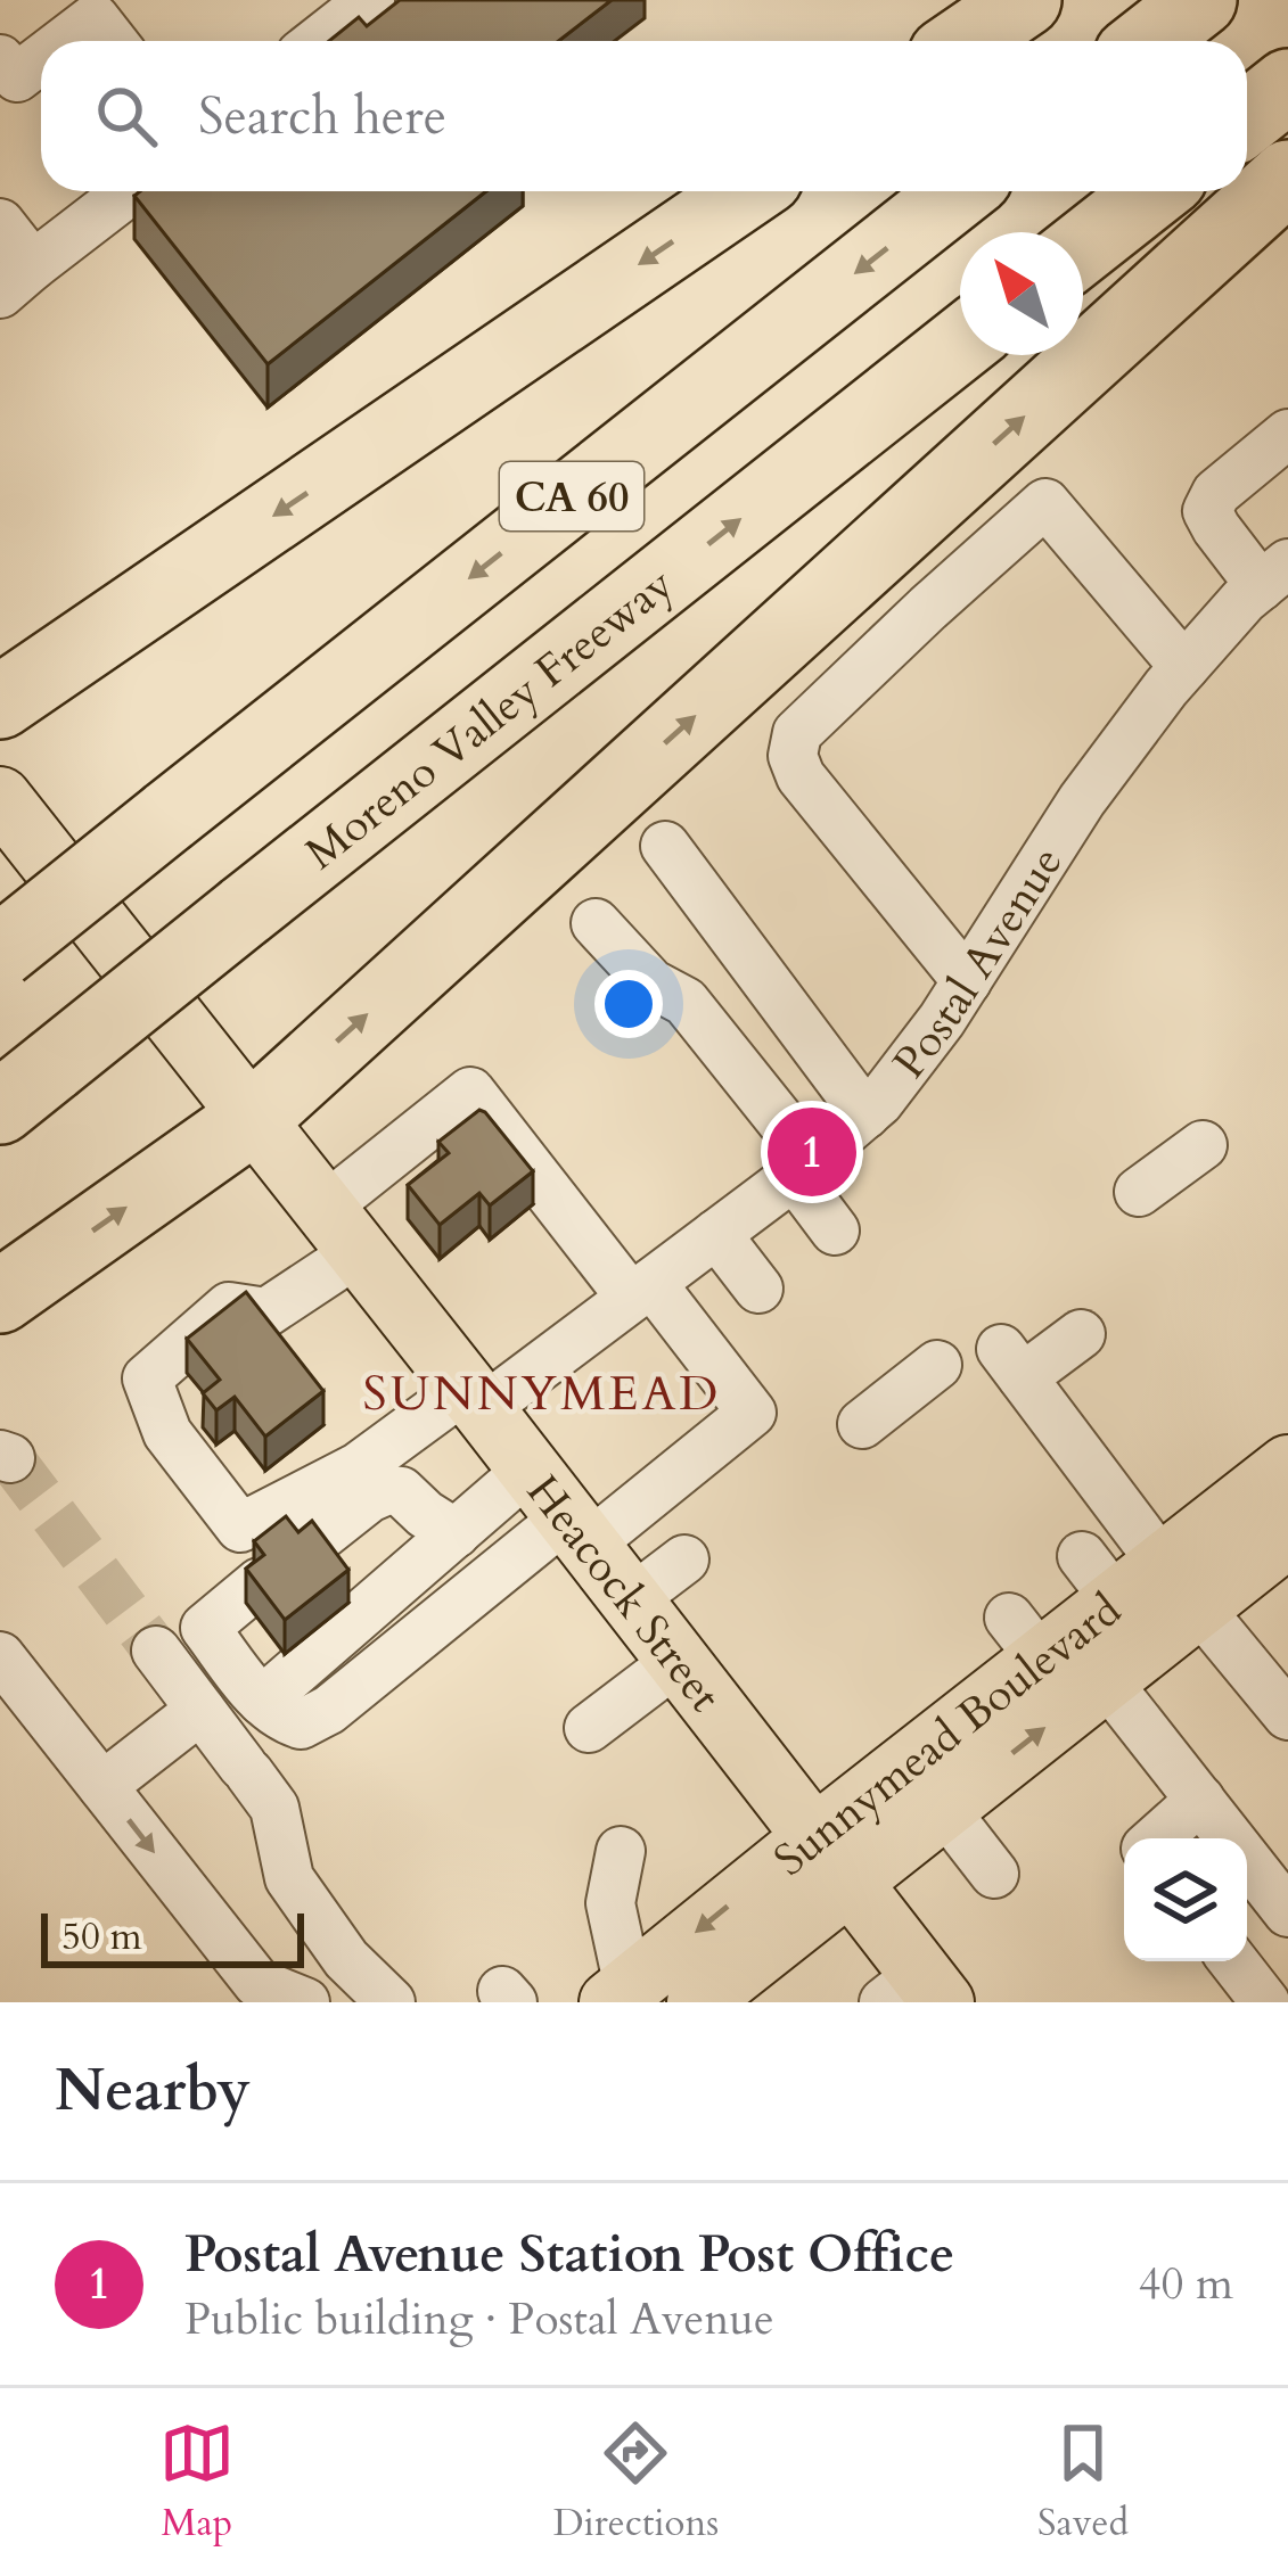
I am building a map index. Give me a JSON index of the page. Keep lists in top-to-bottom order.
{
  "streets": {
    "highway": ["CA 60", "Moreno Valley Freeway"],
    "main road": ["Heacock Street", "Sunnymead Boulevard"],
    "street": ["Postal Avenue"]
  },
  "crossings": [
    ["Postal Avenue", "Heacock Street"],
    ["Heacock Street", "Sunnymead Boulevard"]
  ],
  "districts": ["SUNNYMEAD"],
  "scale_bar": "50 m",
  "north": "top left",
  "page": {
    "search": "Search here",
    "pins": "1",
    "scale": "50 m",
    "heading": "Nearby",
    "list": [
      {
        "mark": "1",
        "name": "Postal Avenue Station Post Office",
        "note": "Public building · Postal Avenue",
        "value": "40 m"
      }
    ],
    "nav": ["Map", "Directions", "Saved"]
  }
}
